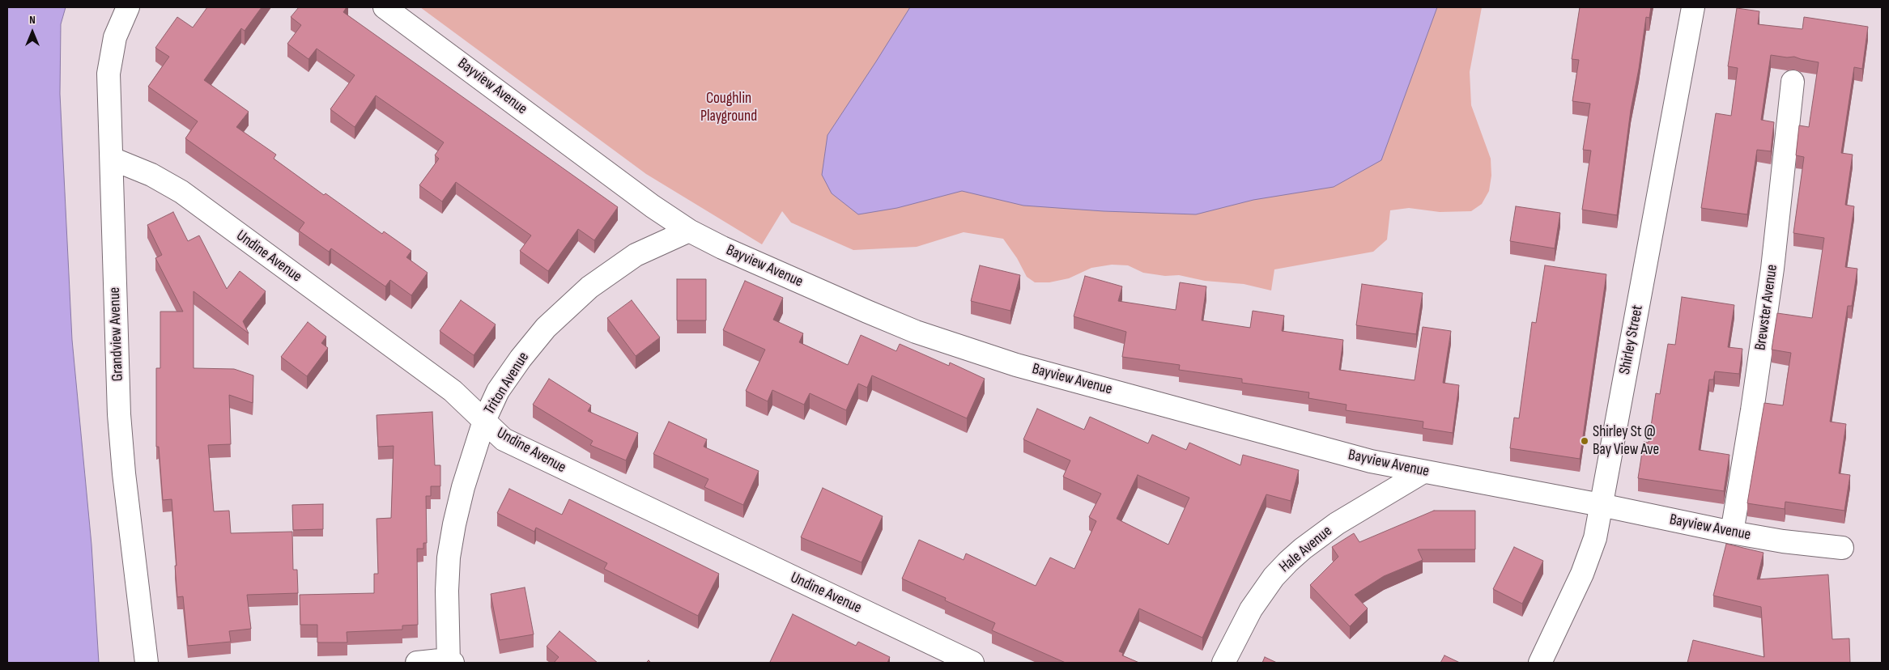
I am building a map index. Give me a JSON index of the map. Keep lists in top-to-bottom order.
{
  "streets": {
    "street": [
      "Bayview Avenue",
      "Undine Avenue",
      "Brewster Avenue",
      "Grandview Avenue",
      "Shirley Street",
      "Triton Avenue",
      "Hale Avenue"
    ]
  },
  "crossings": [
    ["Bayview Avenue", "Brewster Avenue"],
    ["Bayview Avenue", "Shirley Street"],
    ["Bayview Avenue", "Triton Avenue"],
    ["Bayview Avenue", "Hale Avenue"],
    ["Undine Avenue", "Grandview Avenue"],
    ["Undine Avenue", "Triton Avenue"]
  ],
  "parks": ["Coughlin Playground"],
  "places": ["Shirley St @ Bay View Ave"],
  "north": "top"
}
